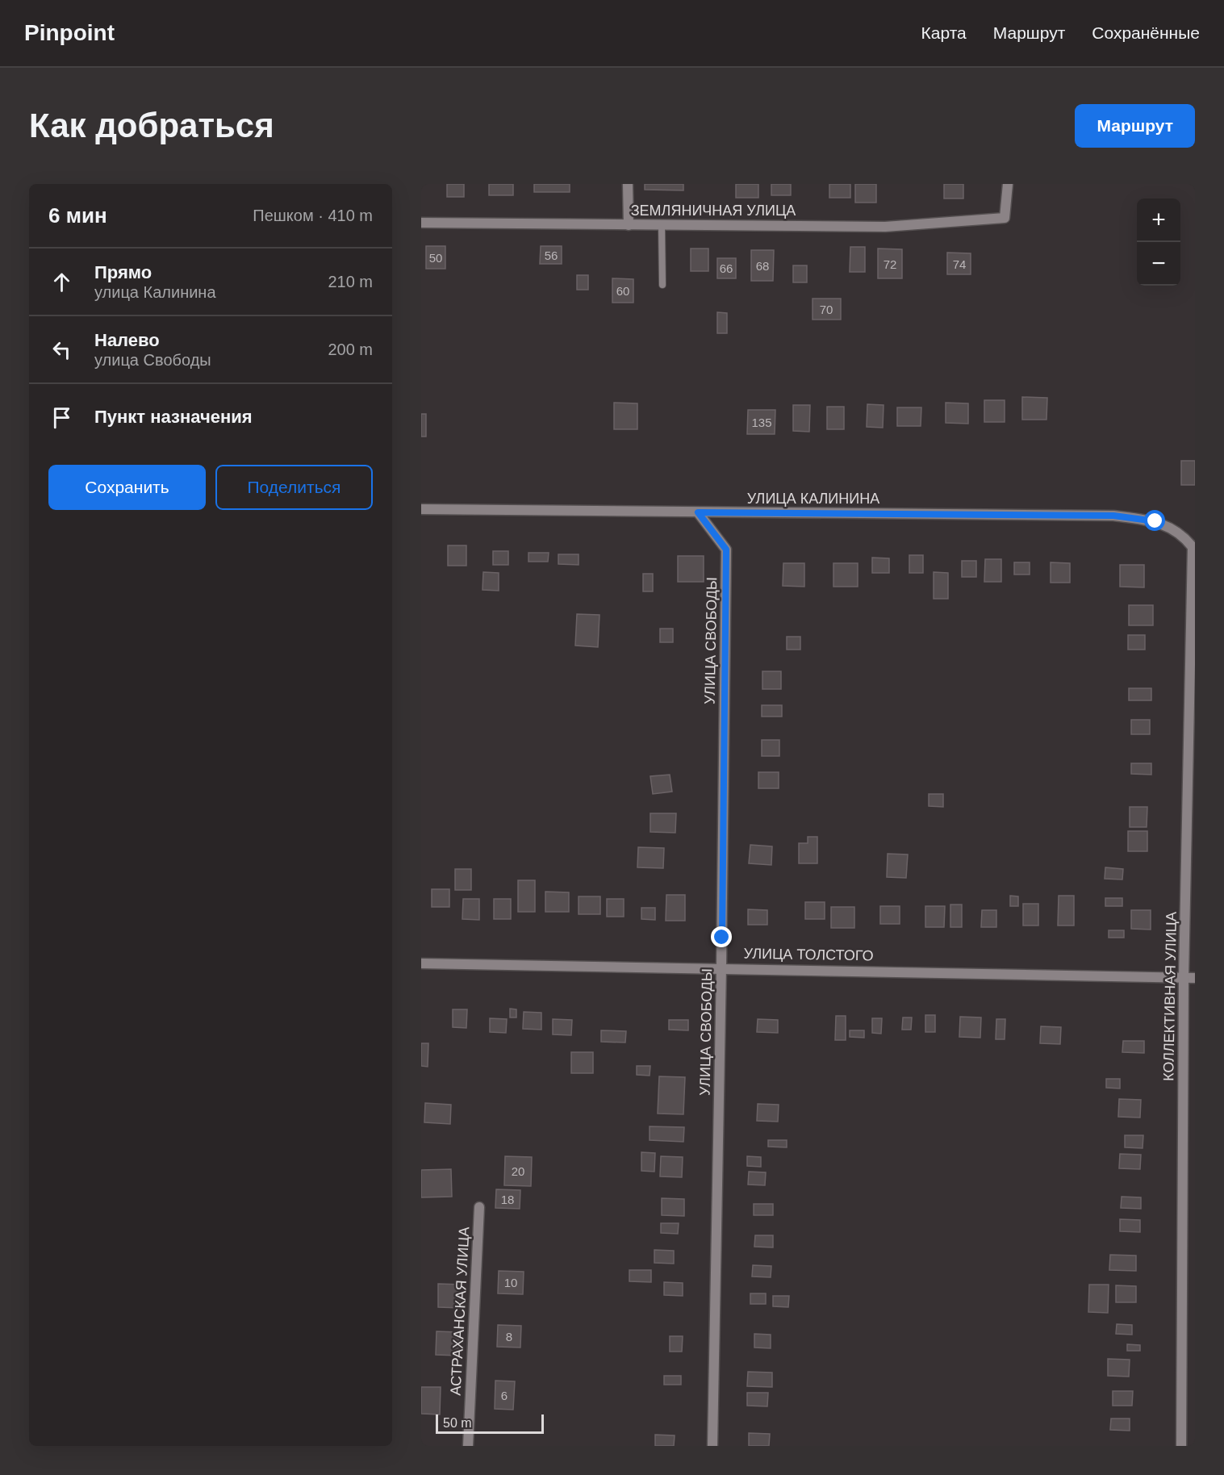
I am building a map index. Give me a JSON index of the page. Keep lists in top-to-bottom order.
{
  "streets": {
    "street": [
      "ЗЕМЛЯНИЧНАЯ УЛИЦА",
      "УЛИЦА КАЛИНИНА",
      "УЛИЦА СВОБОДЫ",
      "УЛИЦА ТОЛСТОГО",
      "КОЛЛЕКТИВНАЯ УЛИЦА",
      "АСТРАХАНСКАЯ УЛИЦА"
    ]
  },
  "crossings": [
    ["УЛИЦА КАЛИНИНА", "УЛИЦА СВОБОДЫ"],
    ["УЛИЦА КАЛИНИНА", "КОЛЛЕКТИВНАЯ УЛИЦА"],
    ["УЛИЦА СВОБОДЫ", "УЛИЦА ТОЛСТОГО"],
    ["УЛИЦА ТОЛСТОГО", "КОЛЛЕКТИВНАЯ УЛИЦА"]
  ],
  "house_numbers": [
    "56",
    "50",
    "72",
    "74",
    "68",
    "66",
    "60",
    "70",
    "135",
    "20",
    "18",
    "10",
    "8",
    "6"
  ],
  "scale_bar": "50 m",
  "page": {
    "header": "Pinpoint",
    "nav": ["Карта", "Маршрут", "Сохранённые"],
    "buttons": [
      "Маршрут",
      ["Сохранить", "Поделиться"]
    ],
    "title": "Как добраться",
    "heading": ["6 мин", "Пешком · 410 m"],
    "map_buttons": ["+", "−"],
    "list": [
      ["Прямо", "улица Калинина", "210 m"],
      ["Налево", "улица Свободы", "200 m"],
      "Пункт назначения"
    ],
    "scale": "50 m"
  }
}
